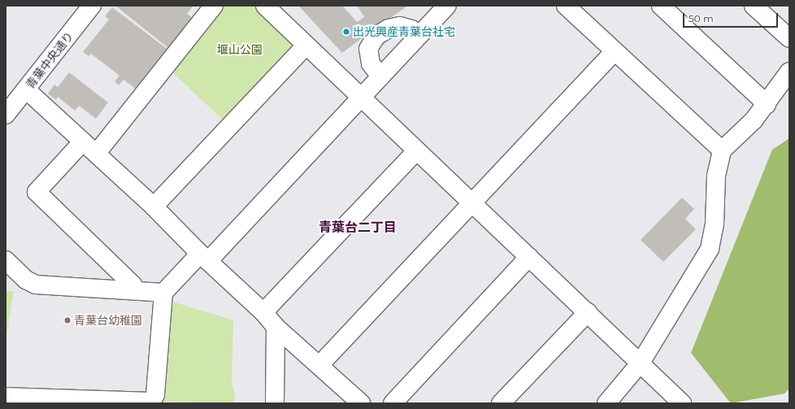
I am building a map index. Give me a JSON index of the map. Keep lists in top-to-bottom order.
{
  "streets": {
    "street": ["青葉中央通り"]
  },
  "districts": ["青葉台二丁目"],
  "parks": ["堰山公園"],
  "places": ["出光興産青葉台社宅", "青葉台幼稚園"],
  "scale_bar": "50 m"
}
